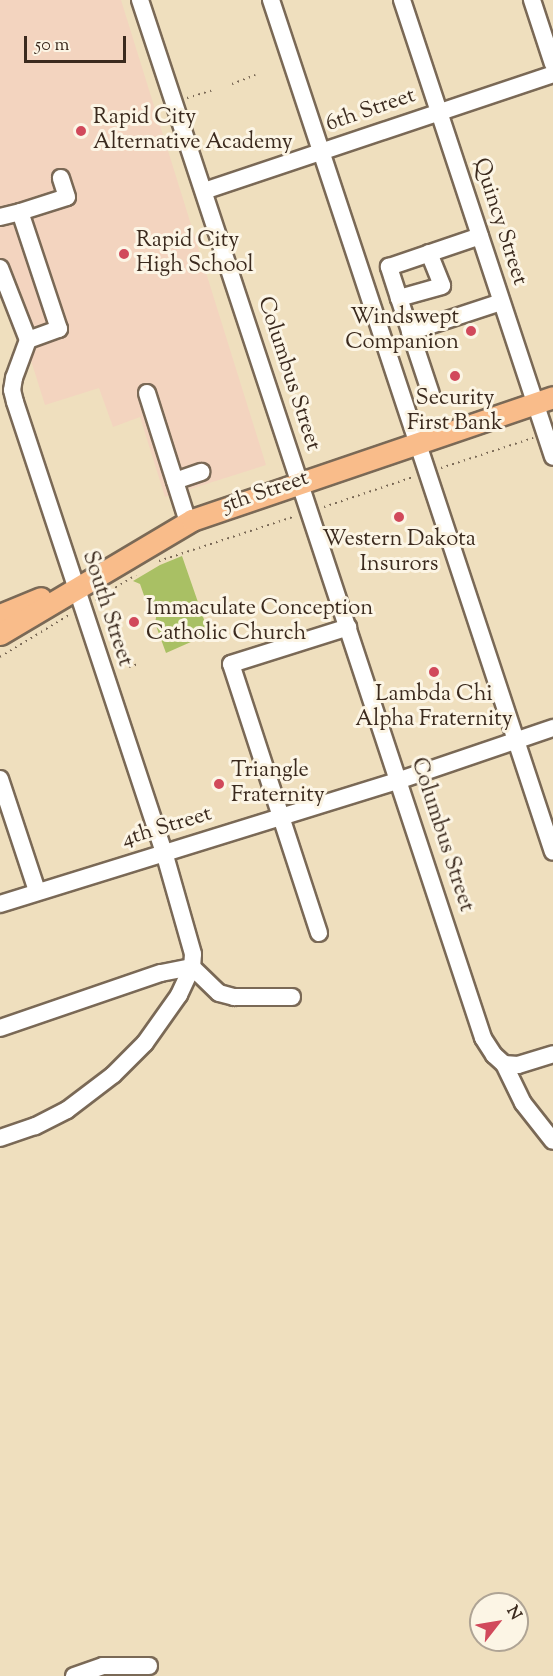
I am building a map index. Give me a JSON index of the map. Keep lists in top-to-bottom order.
{
  "streets": {
    "main road": ["5th Street"],
    "street": [
      "6th Street",
      "Quincy Street",
      "Columbus Street",
      "South Street",
      "4th Street"
    ]
  },
  "crossings": [
    ["6th Street", "Quincy Street"],
    ["6th Street", "Columbus Street"],
    ["Quincy Street", "5th Street"],
    ["Columbus Street", "5th Street"],
    ["Columbus Street", "4th Street"],
    ["5th Street", "South Street"],
    ["South Street", "4th Street"]
  ],
  "places": [
    "Rapid City Alternative Academy",
    "Rapid City High School",
    "Windswept Companion",
    "Security First Bank",
    "Western Dakota Insurors",
    "Immaculate Conception Catholic Church",
    "Lambda Chi Alpha Fraternity",
    "Triangle Fraternity"
  ],
  "scale_bar": "50 m",
  "north": "top right"
}
